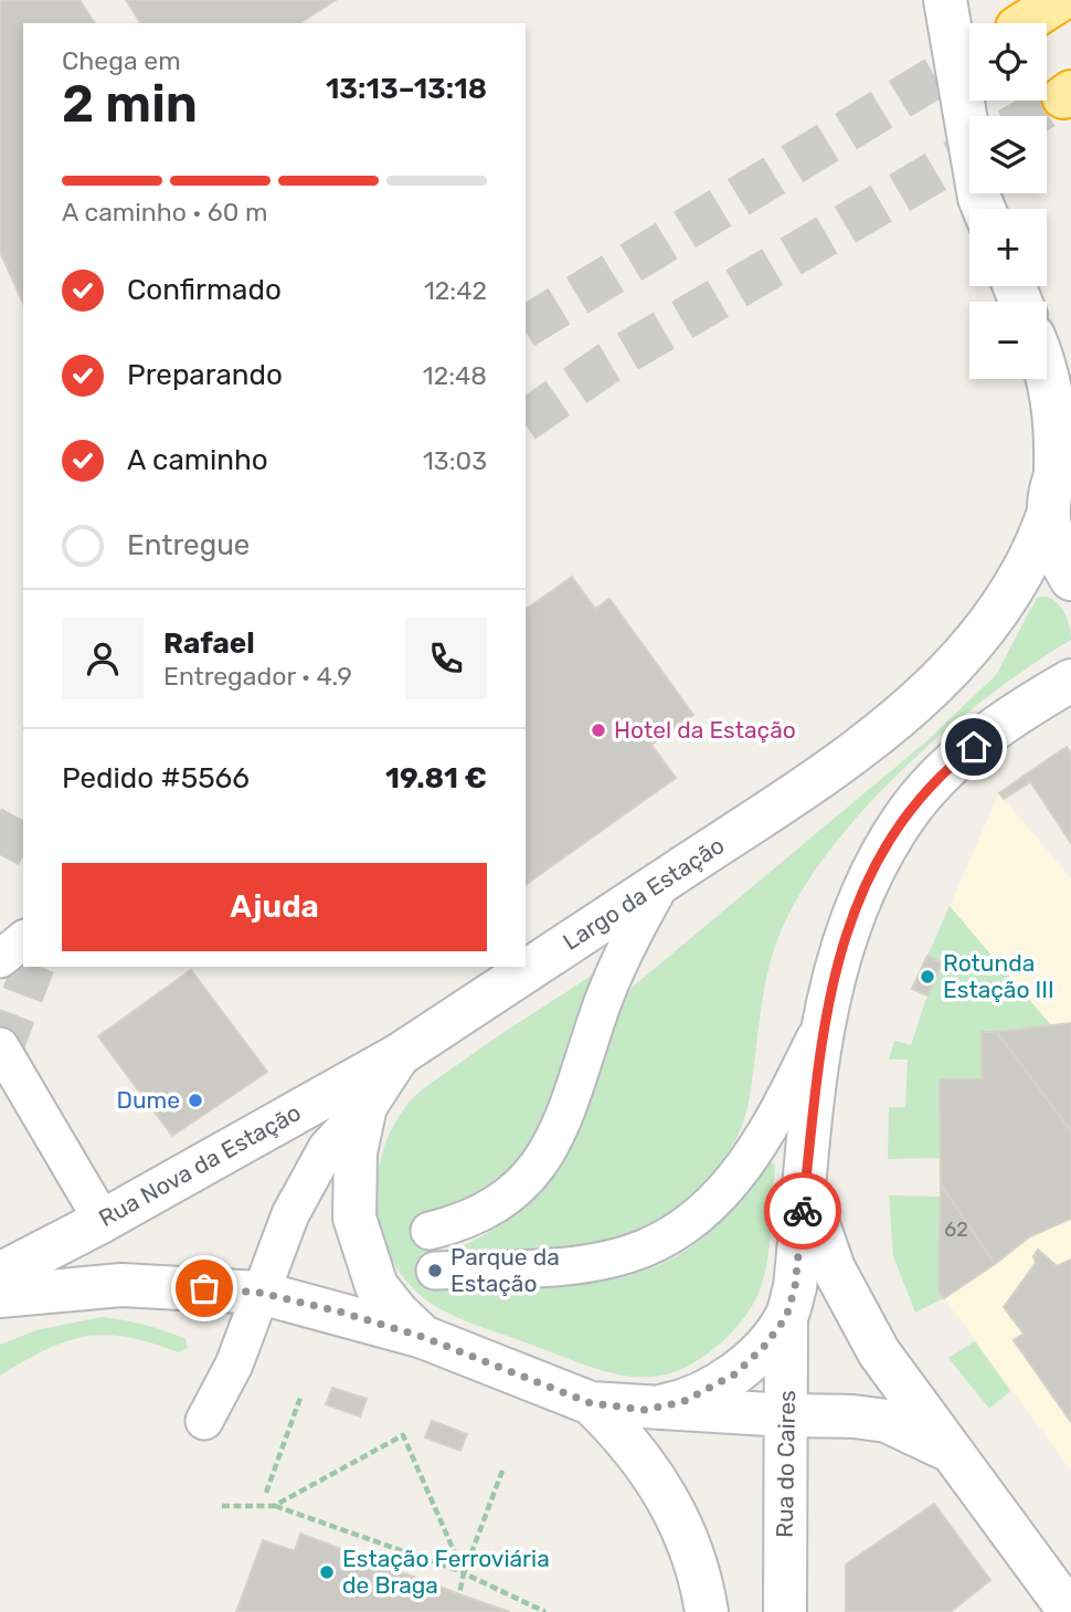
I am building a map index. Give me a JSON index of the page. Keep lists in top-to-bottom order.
{
  "streets": {
    "main road": ["Largo da Estação", "Rua Nova da Estação", "Rua do Caires"]
  },
  "crossings": [
    ["Largo da Estação", "Rua Nova da Estação"],
    ["Largo da Estação", "Rua do Caires"]
  ],
  "places": [
    "Hotel da Estação",
    "Rotunda Estação III",
    "Dume",
    "Parque da Estação",
    "Estação Ferroviária de Braga"
  ],
  "house_numbers": ["62"],
  "page": {
    "map_buttons": ["+", "−"],
    "heading": ["2 min", "Chega em", "13:13–13:18"],
    "panel": [
      "Rafael",
      "Entregador · 4.9",
      "Pedido #5566",
      "19.81 €"
    ],
    "bar": "A caminho · 60 m",
    "list": [
      ["Confirmado", "12:42"],
      ["Preparando", "12:48"],
      ["A caminho", "13:03"],
      "Entregue"
    ],
    "buttons": "Ajuda"
  }
}
